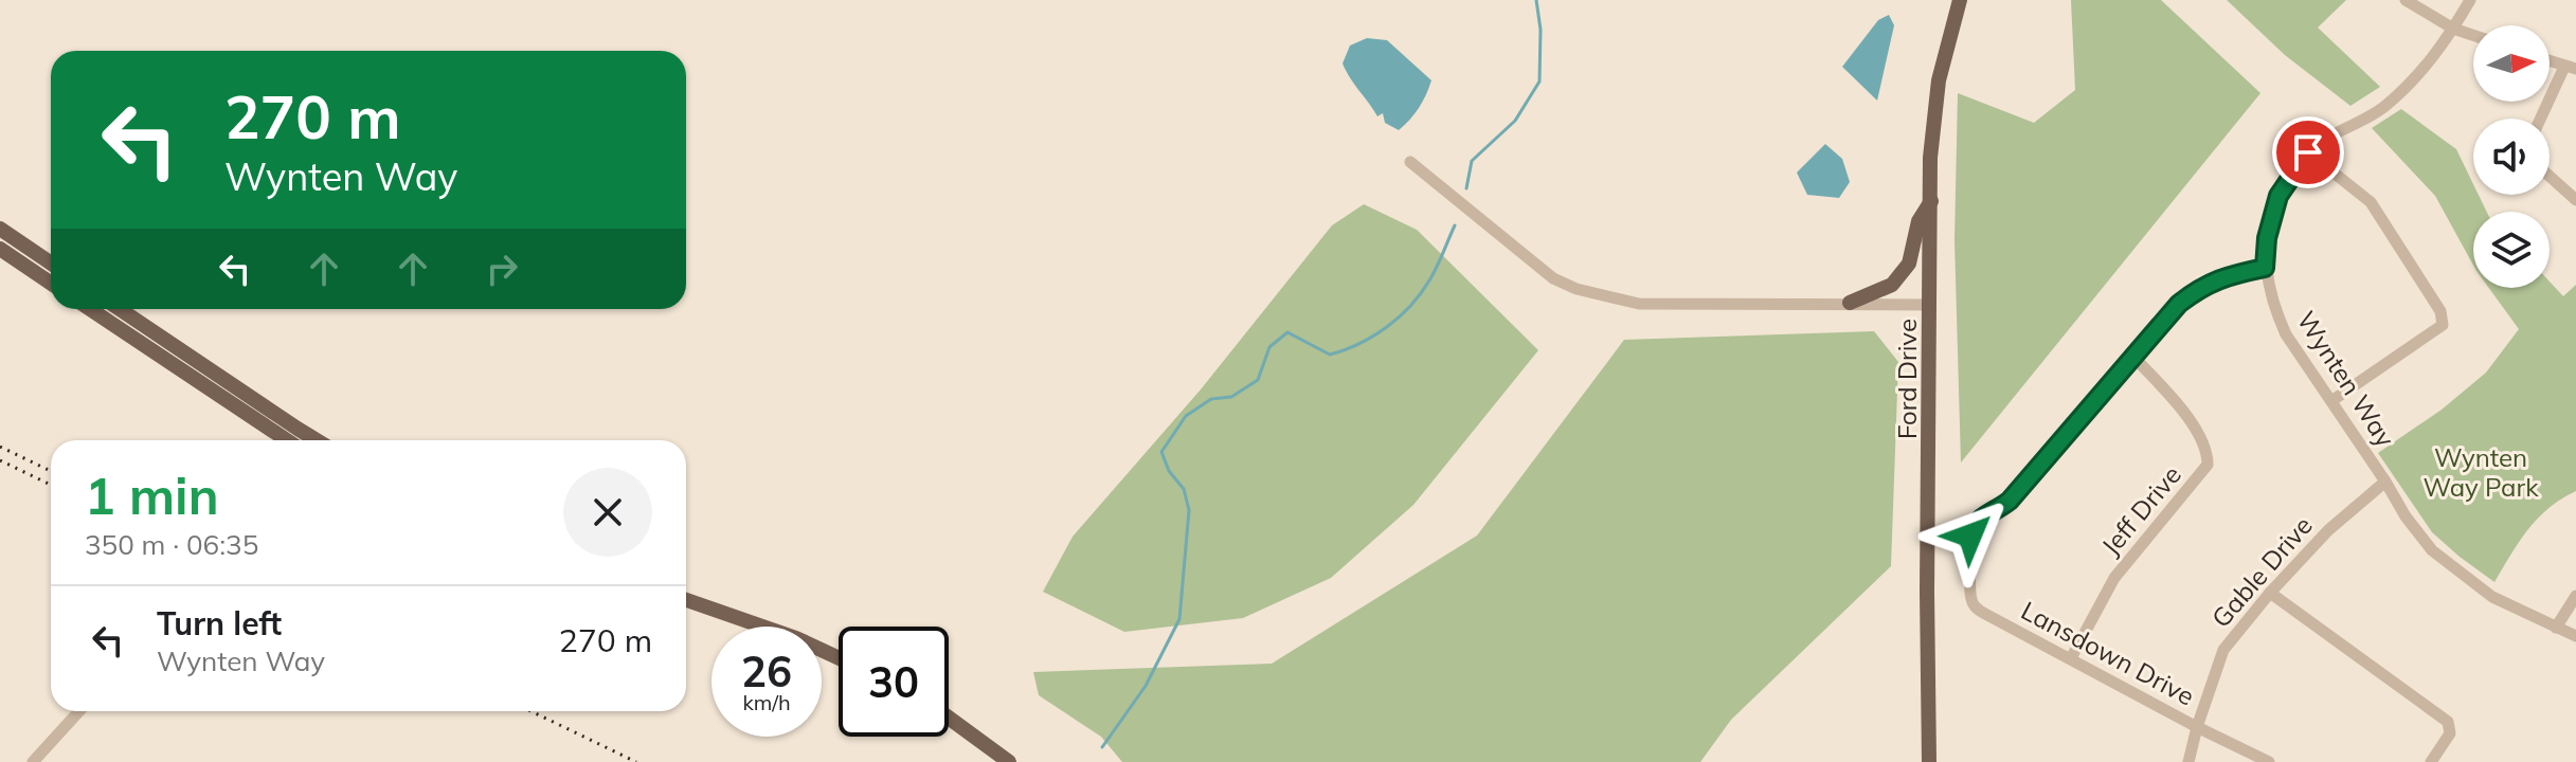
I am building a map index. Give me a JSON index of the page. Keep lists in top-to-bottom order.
{
  "streets": {
    "main road": ["Ford Drive"],
    "street": [
      "Wynten Way",
      "Jeff Drive",
      "Gable Drive",
      "Lansdown Drive"
    ]
  },
  "crossings": [
    ["Wynten Way", "Gable Drive"],
    ["Wynten Way", "Lansdown Drive"],
    ["Jeff Drive", "Lansdown Drive"],
    ["Gable Drive", "Lansdown Drive"]
  ],
  "parks": ["Wynten Way Park"],
  "north": "right",
  "page": {
    "turn": ["270 m", "Wynten Way"],
    "heading": ["1 min", "350 m · 06:35"],
    "list": [
      {
        "name": "Turn left",
        "note": "Wynten Way",
        "value": "270 m"
      }
    ],
    "speed": "26 km/h",
    "limit": "30"
  }
}
